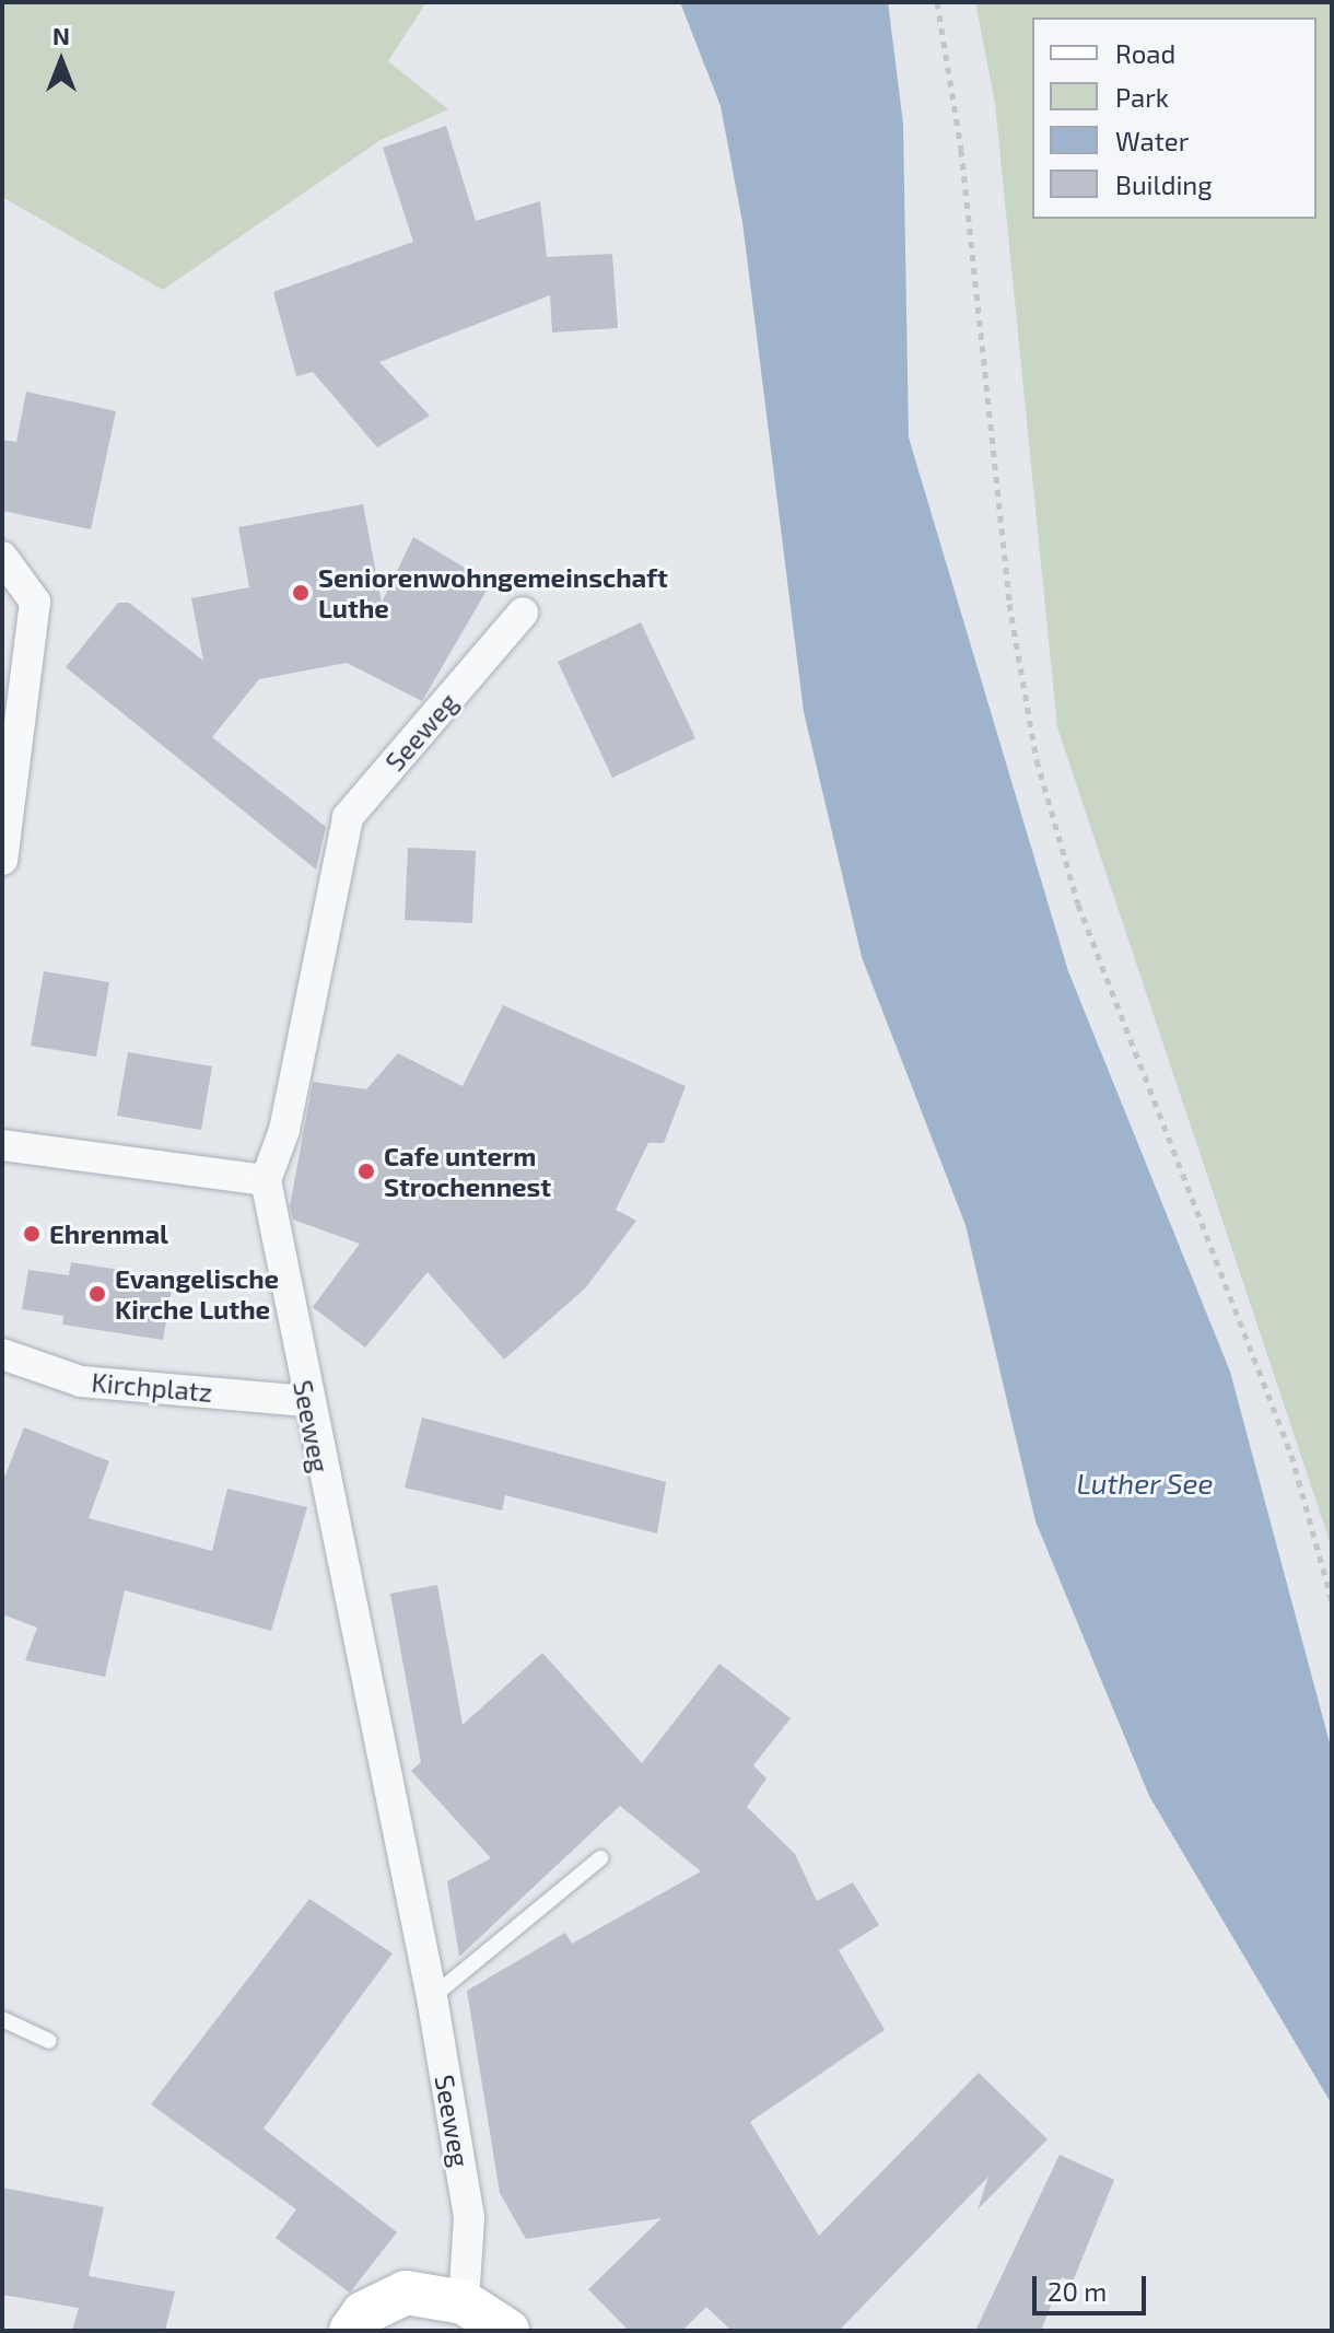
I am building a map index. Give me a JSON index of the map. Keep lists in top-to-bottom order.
{
  "streets": {
    "street": ["Seeweg", "Kirchplatz"]
  },
  "crossings": [
    ["Seeweg", "Kirchplatz"]
  ],
  "water": ["Luther See"],
  "places": [
    "Seniorenwohngemeinschaft Luthe",
    "Cafe unterm Strochennest",
    "Ehrenmal",
    "Evangelische Kirche Luthe"
  ],
  "legend": [
    "Road",
    "Park",
    "Water",
    "Building"
  ],
  "scale_bar": "20 m",
  "north": "top"
}
